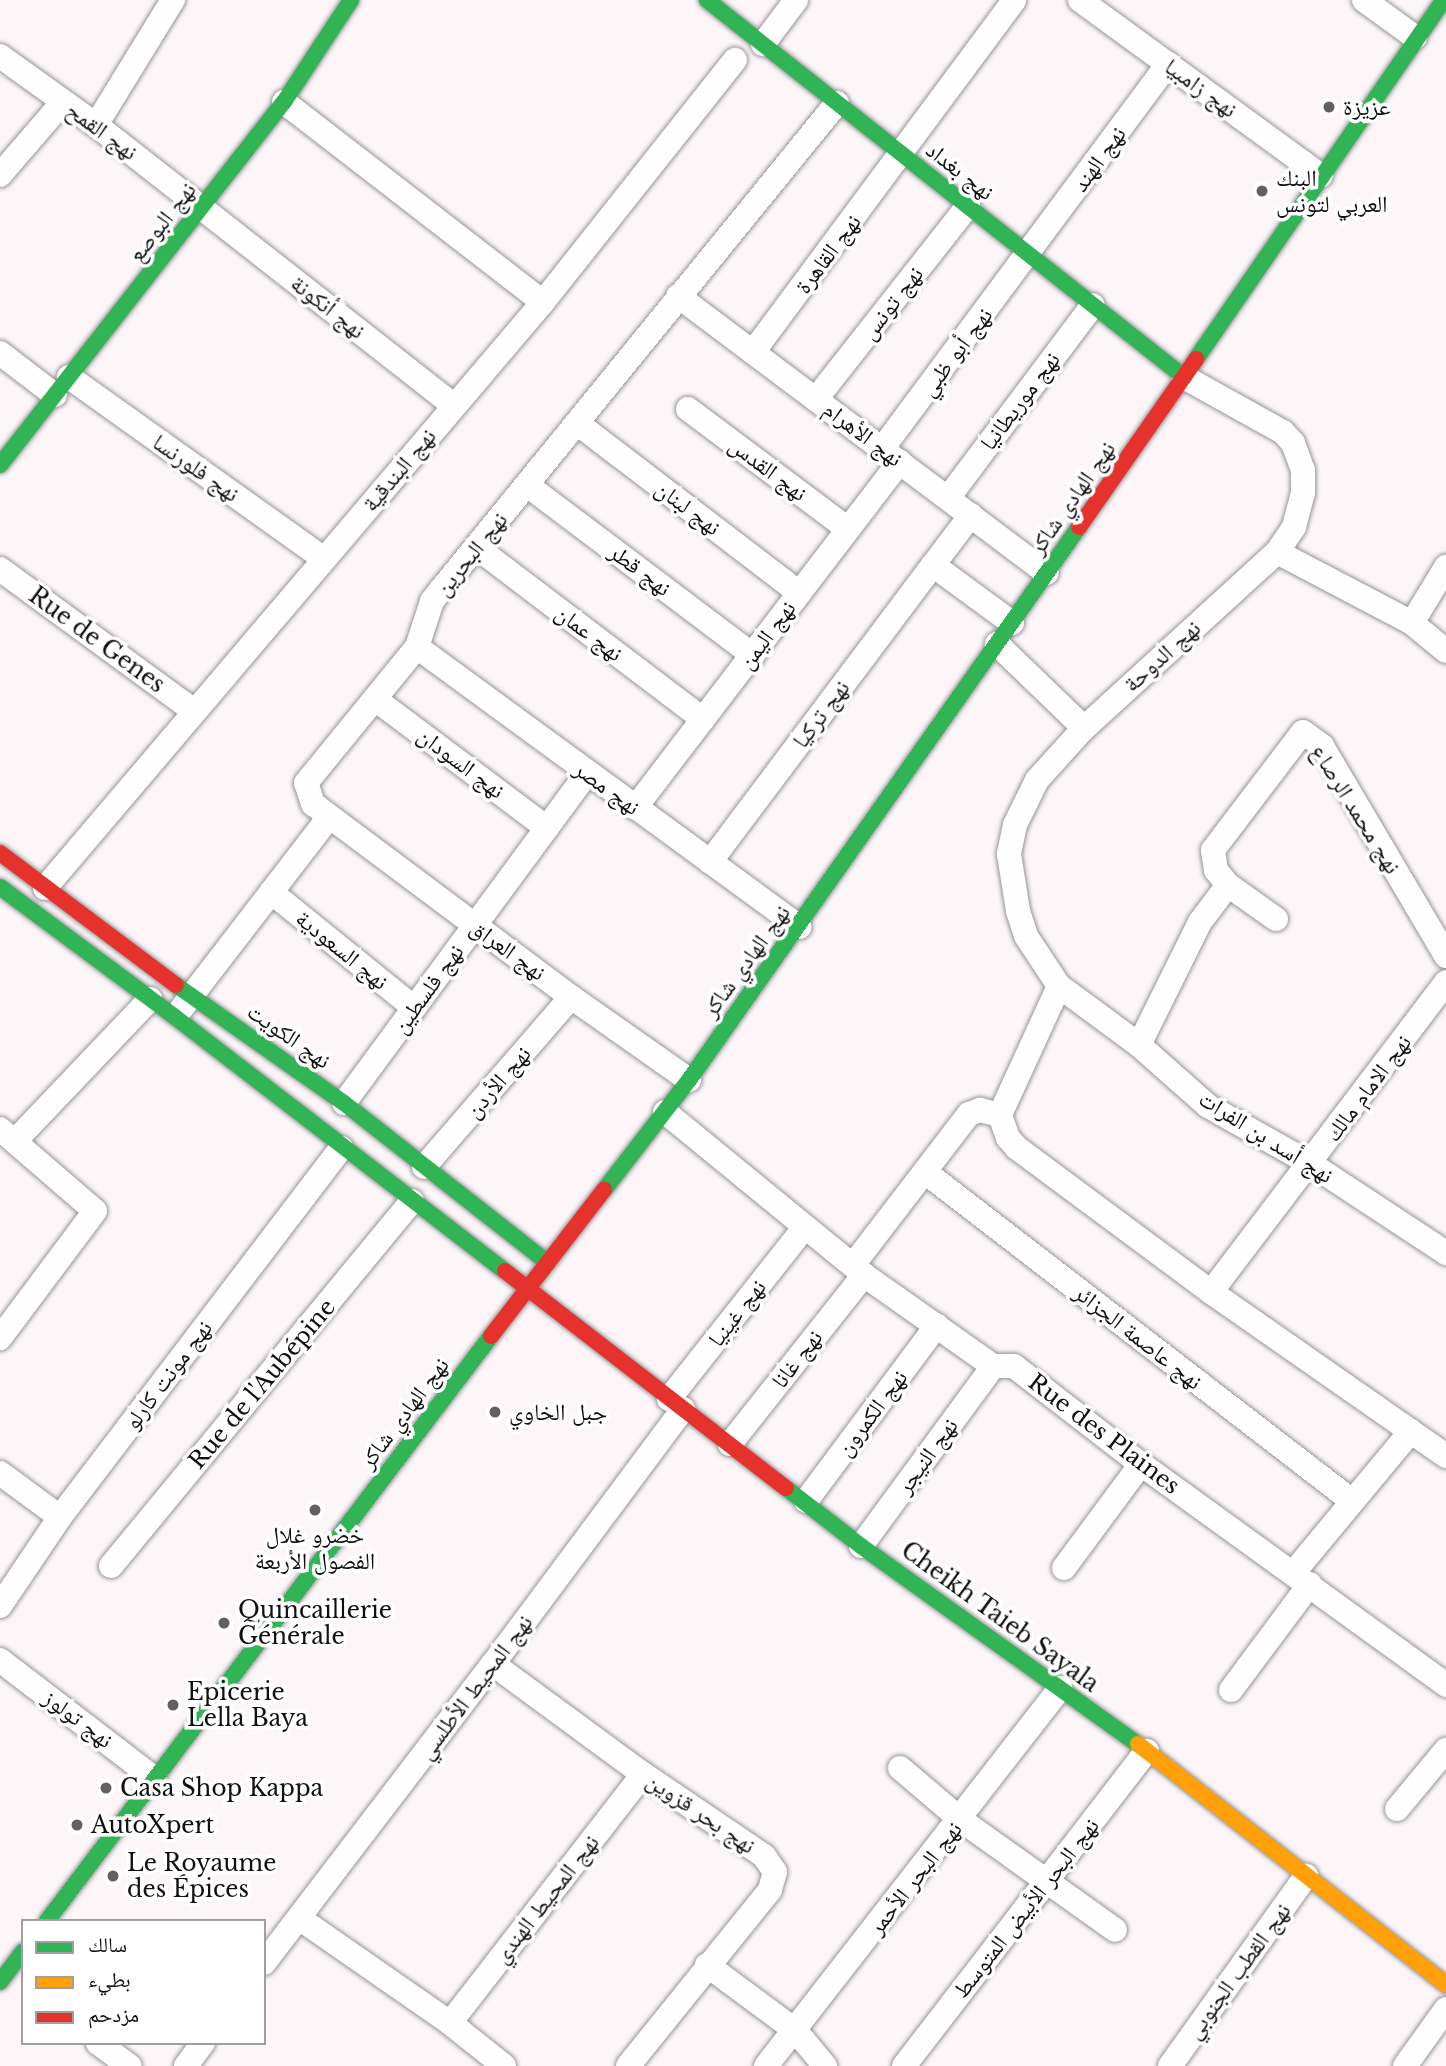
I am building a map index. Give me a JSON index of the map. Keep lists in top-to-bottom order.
{
  "streets": {
    "street": [
      "نهج زامبيا",
      "نهج القمح",
      "نهج الهند",
      "نهج بغداد",
      "نهج البوصع",
      "نهج القاهرة",
      "نهج تونس",
      "نهج أنكونة",
      "نهج أبو ظبي",
      "نهج موريطانيا",
      "نهج الأهرام",
      "نهج فلورنسا",
      "نهج القدس",
      "نهج البندقية",
      "نهج الهادي شاكر",
      "نهج لبنان",
      "نهج البحرين",
      "نهج قطر",
      "نهج عمان",
      "نهج اليمن",
      "Rue de Genes",
      "نهج الدوحة",
      "نهج تركيا",
      "نهج السودان",
      "نهج مصر",
      "نهج محمد الرصاع",
      "نهج السعودية",
      "نهج العراق",
      "نهج فلسطين",
      "نهج الكويت",
      "نهج الأردن",
      "نهج الامام مالك",
      "نهج أسد بن الفرات",
      "نهج غينيا",
      "نهج عاصمة الجزائر",
      "نهج غانا",
      "نهج مونت كارلو",
      "Rue de l'Aubépine",
      "نهج الكمرون",
      "Rue des Plaines",
      "نهج النيجر",
      "Cheikh Taieb Sayala",
      "نهج المحيط الأطلسي",
      "نهج تولوز",
      "نهج بحر قزوين",
      "نهج البحر الأحمر",
      "نهج المحيط الهندي",
      "نهج البحر الأبيض المتوسط",
      "نهج القطب الجنوبي"
    ]
  },
  "crossings": [
    ["نهج زامبيا", "نهج الهند"],
    ["نهج زامبيا", "نهج الهادي شاكر"],
    ["نهج القمح", "نهج البوصع"],
    ["نهج القمح", "نهج أنكونة"],
    ["نهج الهند", "نهج بغداد"],
    ["نهج الهند", "نهج أبو ظبي"],
    ["نهج بغداد", "نهج القاهرة"],
    ["نهج بغداد", "نهج تونس"],
    ["نهج بغداد", "نهج أبو ظبي"],
    ["نهج بغداد", "نهج موريطانيا"],
    ["نهج بغداد", "نهج الهادي شاكر"],
    ["نهج بغداد", "نهج البحرين"],
    ["نهج بغداد", "نهج الدوحة"],
    ["نهج البوصع", "نهج أنكونة"],
    ["نهج البوصع", "نهج فلورنسا"],
    ["نهج القاهرة", "نهج الأهرام"],
    ["نهج تونس", "نهج الأهرام"],
    ["نهج أنكونة", "نهج البندقية"],
    ["نهج أبو ظبي", "نهج الأهرام"],
    ["نهج أبو ظبي", "نهج اليمن"],
    ["نهج موريطانيا", "نهج الأهرام"],
    ["نهج الأهرام", "نهج الهادي شاكر"],
    ["نهج الأهرام", "نهج البحرين"],
    ["نهج الأهرام", "نهج اليمن"],
    ["نهج فلورنسا", "نهج البندقية"],
    ["نهج القدس", "نهج اليمن"],
    ["نهج البندقية", "Rue de Genes"],
    ["نهج البندقية", "نهج الكويت"],
    ["نهج الهادي شاكر", "نهج الدوحة"],
    ["نهج الهادي شاكر", "نهج مصر"],
    ["نهج الهادي شاكر", "نهج العراق"],
    ["نهج الهادي شاكر", "نهج الكويت"],
    ["نهج الهادي شاكر", "Rue des Plaines"],
    ["نهج الهادي شاكر", "Cheikh Taieb Sayala"],
    ["نهج الهادي شاكر", "نهج تولوز"],
    ["نهج لبنان", "نهج البحرين"],
    ["نهج لبنان", "نهج اليمن"],
    ["نهج البحرين", "نهج قطر"],
    ["نهج البحرين", "نهج عمان"],
    ["نهج البحرين", "نهج السودان"],
    ["نهج البحرين", "نهج مصر"],
    ["نهج البحرين", "نهج العراق"],
    ["نهج قطر", "نهج اليمن"],
    ["نهج عمان", "نهج اليمن"],
    ["نهج اليمن", "نهج مصر"],
    ["نهج الدوحة", "نهج أسد بن الفرات"],
    ["نهج تركيا", "نهج مصر"],
    ["نهج السودان", "نهج فلسطين"],
    ["نهج مصر", "نهج فلسطين"],
    ["نهج السعودية", "نهج فلسطين"],
    ["نهج العراق", "نهج فلسطين"],
    ["نهج العراق", "نهج الأردن"],
    ["نهج فلسطين", "نهج الكويت"],
    ["نهج الكويت", "نهج الأردن"],
    ["نهج الامام مالك", "نهج أسد بن الفرات"],
    ["نهج غينيا", "Rue des Plaines"],
    ["نهج غينيا", "Cheikh Taieb Sayala"],
    ["نهج غينيا", "نهج المحيط الأطلسي"],
    ["نهج عاصمة الجزائر", "نهج غانا"],
    ["نهج غانا", "Rue des Plaines"],
    ["نهج غانا", "Cheikh Taieb Sayala"],
    ["نهج الكمرون", "Rue des Plaines"],
    ["نهج الكمرون", "Cheikh Taieb Sayala"],
    ["Rue des Plaines", "نهج النيجر"],
    ["نهج النيجر", "Cheikh Taieb Sayala"],
    ["Cheikh Taieb Sayala", "نهج المحيط الأطلسي"],
    ["Cheikh Taieb Sayala", "نهج البحر الأحمر"],
    ["Cheikh Taieb Sayala", "نهج البحر الأبيض المتوسط"],
    ["Cheikh Taieb Sayala", "نهج القطب الجنوبي"],
    ["نهج المحيط الأطلسي", "نهج بحر قزوين"],
    ["نهج بحر قزوين", "نهج المحيط الهندي"]
  ],
  "places": [
    "عزيزة",
    "البنك العربي لتونس",
    "جبل الخاوي",
    "خضرو غلال الفصول الأربعة",
    "Quincaillerie Générale",
    "Epicerie Lella Baya",
    "Casa Shop Kappa",
    "AutoXpert",
    "Le Royaume des Épices"
  ],
  "legend": ["سالك", "بطيء", "مزدحم"]
}
